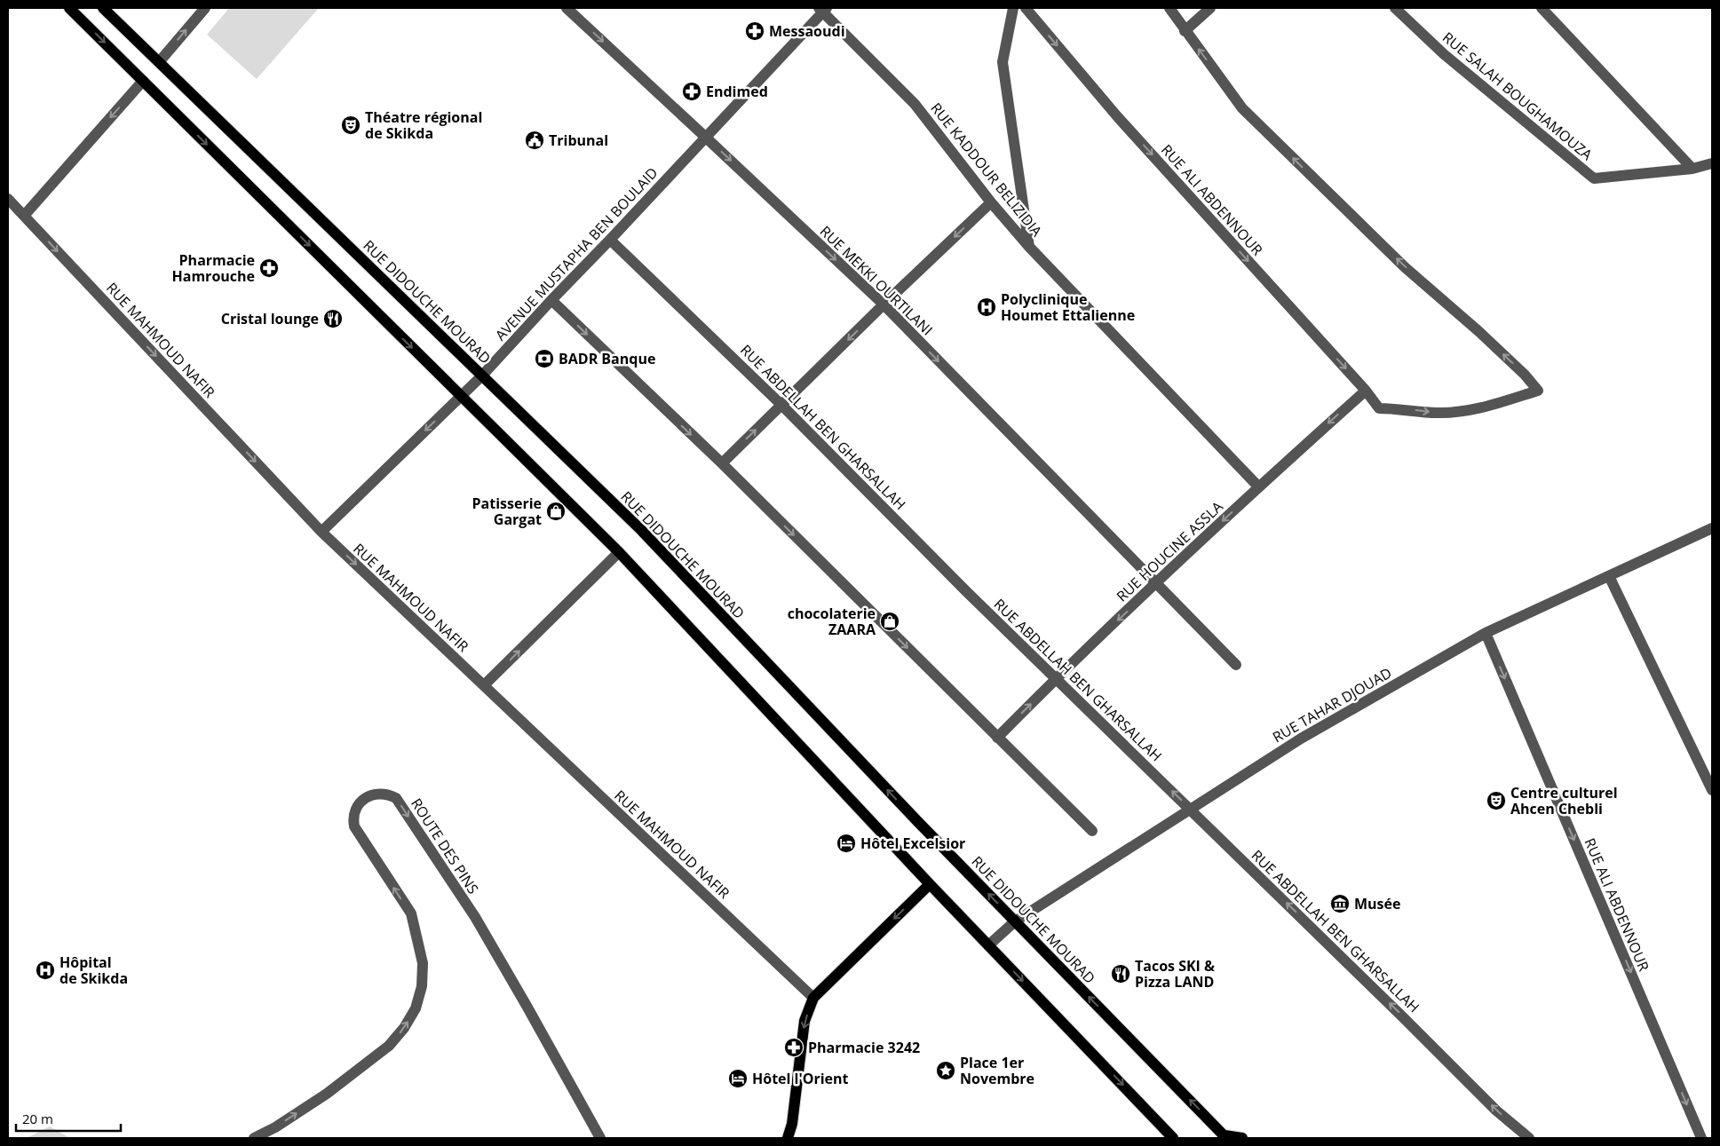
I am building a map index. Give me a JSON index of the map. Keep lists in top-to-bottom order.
{
  "streets": {
    "main road": ["RUE DIDOUCHE MOURAD"],
    "street": [
      "RUE SALAH BOUGHAMOUZA",
      "RUE KADDOUR BELIZIDIA",
      "RUE ALI ABDENNOUR",
      "AVENUE MUSTAPHA BEN BOULAID",
      "RUE MEKKI OURTILANI",
      "RUE MAHMOUD NAFIR",
      "RUE ABDELLAH BEN GHARSALLAH",
      "RUE HOUCINE ASSLA",
      "RUE TAHAR DJOUAD",
      "ROUTE DES PINS"
    ]
  },
  "crossings": [
    ["RUE KADDOUR BELIZIDIA", "AVENUE MUSTAPHA BEN BOULAID"],
    ["RUE KADDOUR BELIZIDIA", "RUE HOUCINE ASSLA"],
    ["RUE ALI ABDENNOUR", "RUE HOUCINE ASSLA"],
    ["RUE ALI ABDENNOUR", "RUE TAHAR DJOUAD"],
    ["AVENUE MUSTAPHA BEN BOULAID", "RUE MEKKI OURTILANI"],
    ["AVENUE MUSTAPHA BEN BOULAID", "RUE DIDOUCHE MOURAD"],
    ["AVENUE MUSTAPHA BEN BOULAID", "RUE MAHMOUD NAFIR"],
    ["AVENUE MUSTAPHA BEN BOULAID", "RUE ABDELLAH BEN GHARSALLAH"],
    ["RUE MEKKI OURTILANI", "RUE HOUCINE ASSLA"],
    ["RUE DIDOUCHE MOURAD", "RUE TAHAR DJOUAD"],
    ["RUE ABDELLAH BEN GHARSALLAH", "RUE HOUCINE ASSLA"],
    ["RUE ABDELLAH BEN GHARSALLAH", "RUE TAHAR DJOUAD"]
  ],
  "one_way": ["RUE MEKKI OURTILANI", "RUE MAHMOUD NAFIR", "RUE ABDELLAH BEN GHARSALLAH"],
  "places": {
    "pharmacy": [
      "Messaoudi",
      "Endimed",
      "Pharmacie Hamrouche",
      "Pharmacie 3242"
    ],
    "theatre": ["Théatre régional de Skikda", "Centre culturel Ahcen Chebli"],
    "public building": ["Tribunal"],
    "hospital": ["Polyclinique Houmet Ettalienne", "Hôpital de Skikda"],
    "restaurant": ["Cristal lounge", "Tacos SKI & Pizza LAND"],
    "bank": ["BADR Banque"],
    "shop": ["Patisserie Gargat", "chocolaterie ZAARA"],
    "hotel": ["Hôtel Excelsior", "Hôtel l'Orient"],
    "museum": ["Musée"],
    "place": ["Place 1er Novembre"]
  },
  "scale_bar": "20 m"
}
